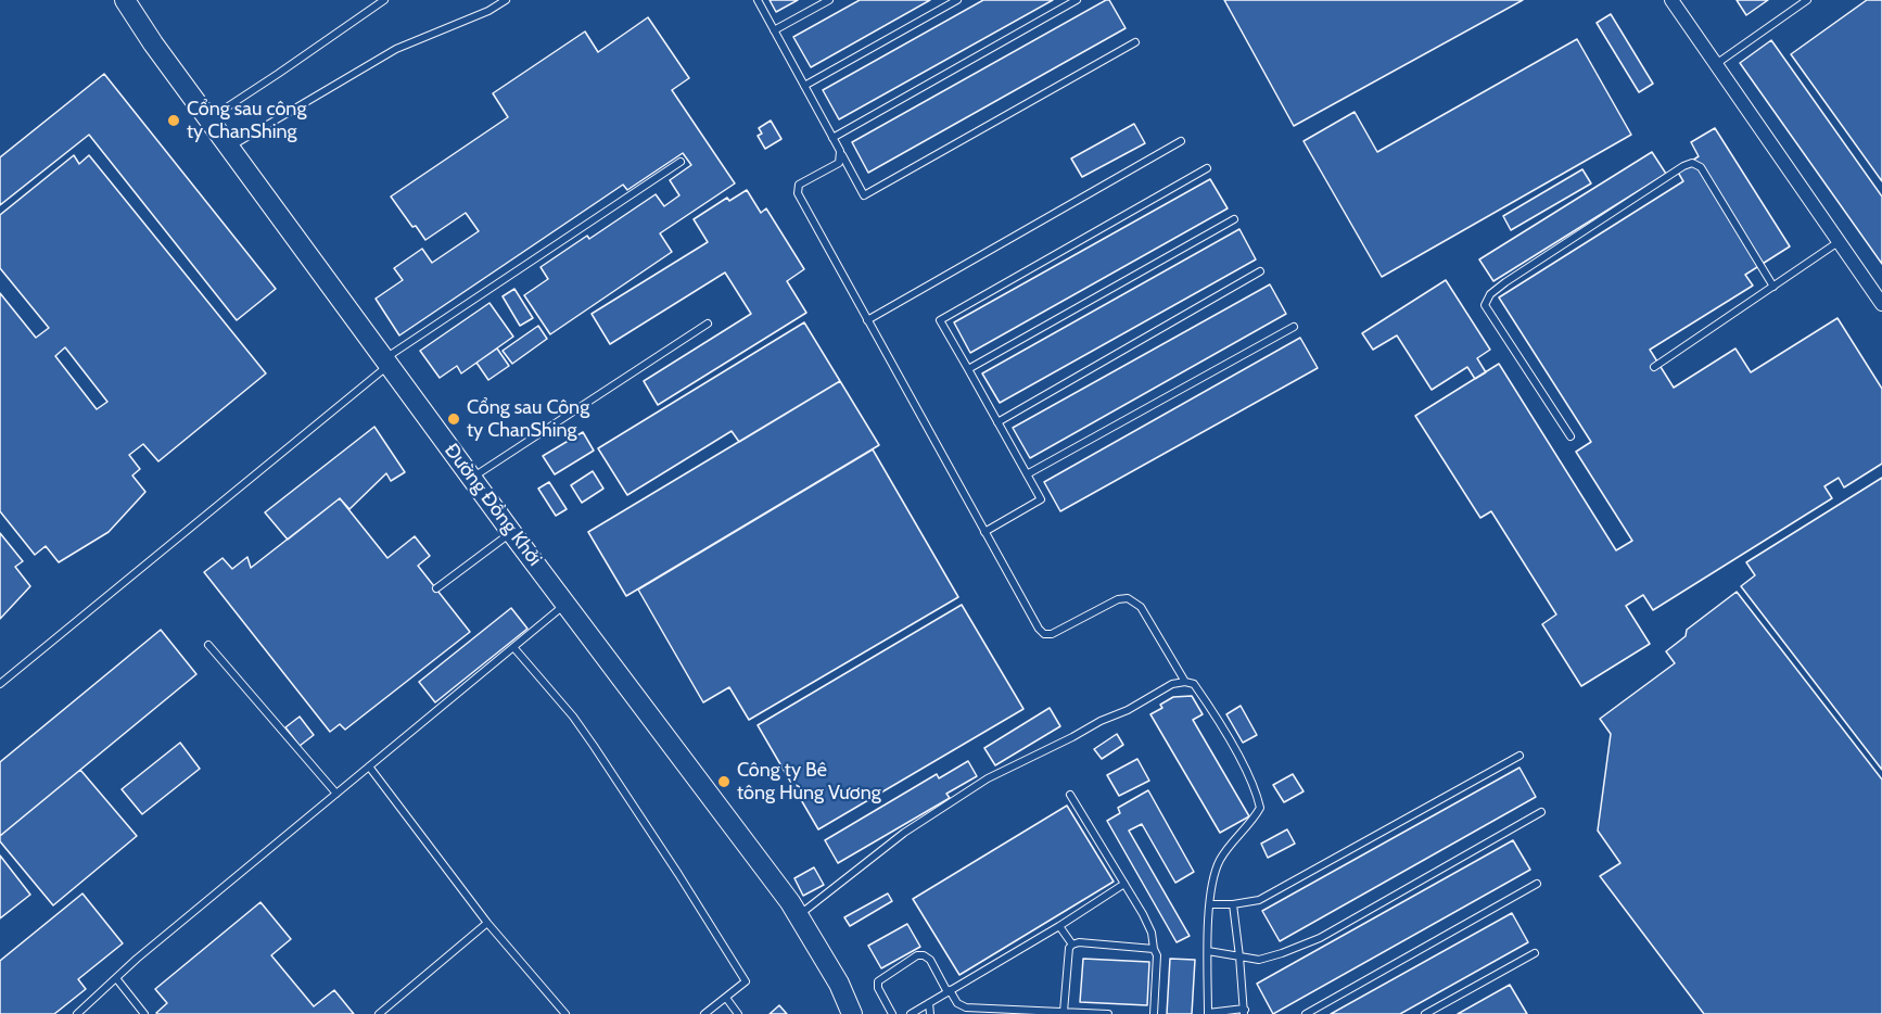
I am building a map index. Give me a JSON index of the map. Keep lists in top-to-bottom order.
{
  "streets": {
    "main road": ["Đường Đồng Khởi"]
  },
  "places": ["Cổng sau công ty ChanShing", "Cổng sau Công ty ChanShing", "Công ty Bê tông Hùng Vương"]
}
